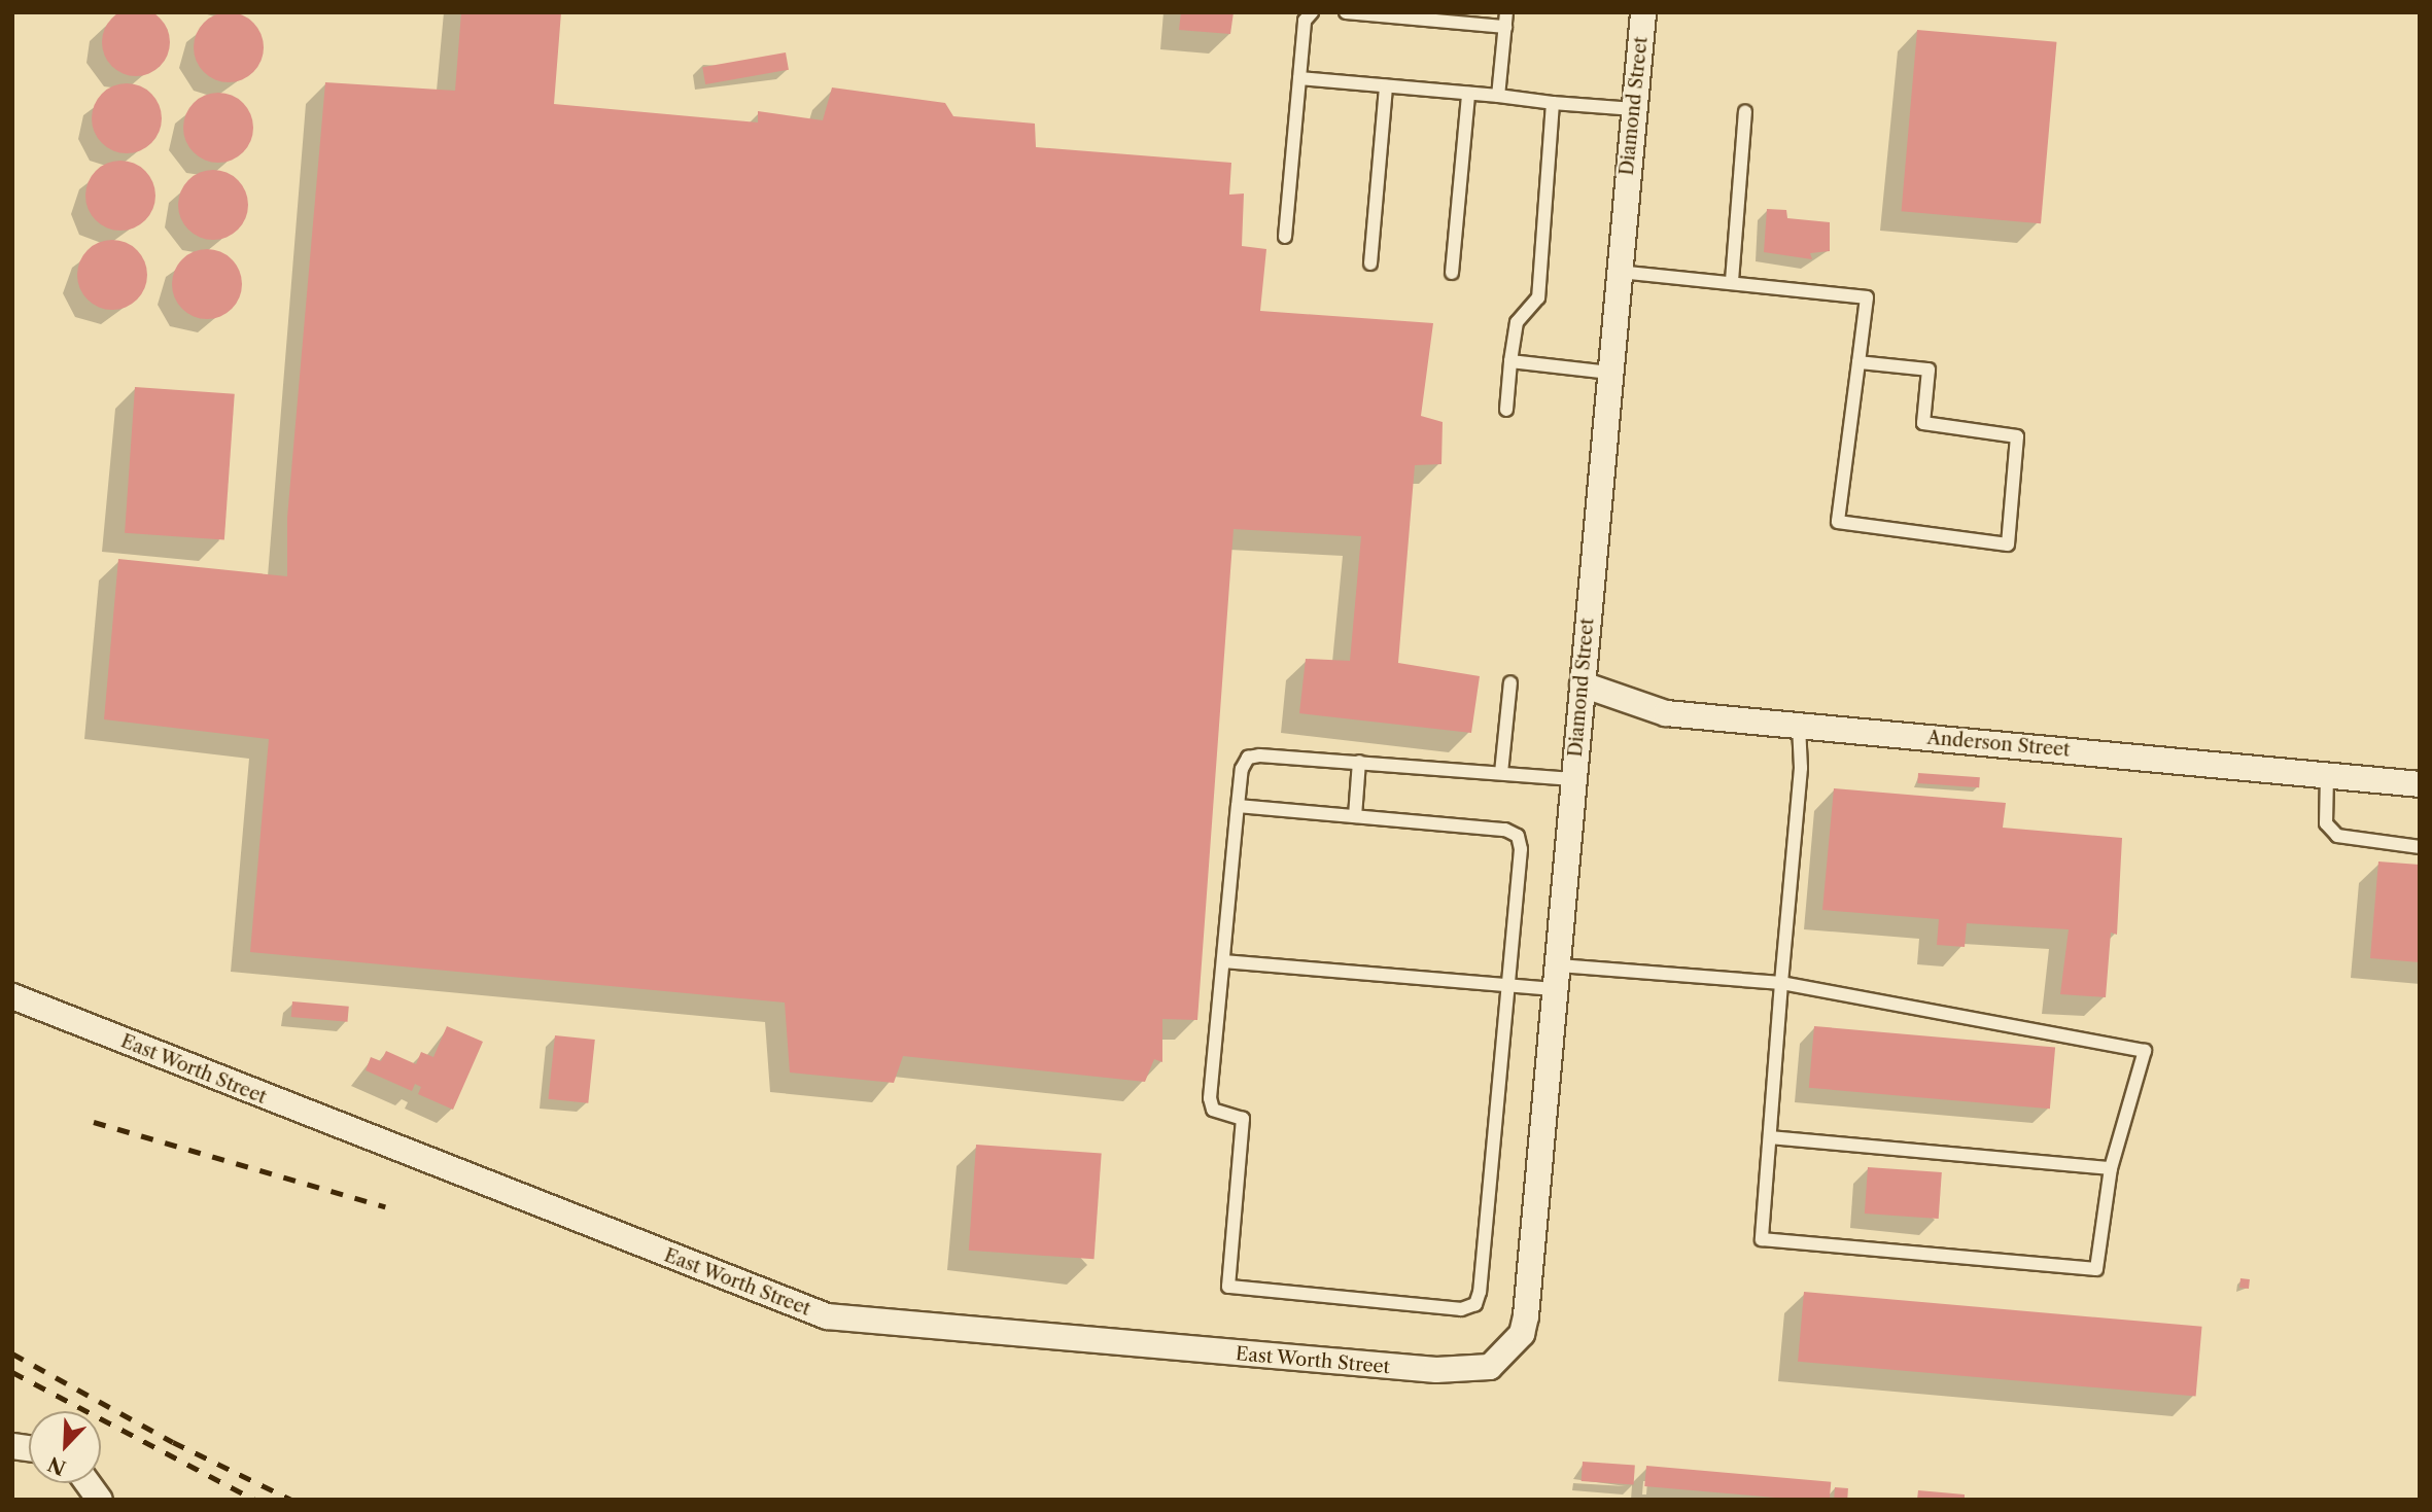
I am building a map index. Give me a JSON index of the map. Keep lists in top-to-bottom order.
{
  "streets": {
    "street": ["Diamond Street", "Anderson Street", "East Worth Street"]
  },
  "crossings": [
    ["Diamond Street", "Anderson Street"],
    ["Diamond Street", "East Worth Street"]
  ],
  "north": "bottom left"
}
